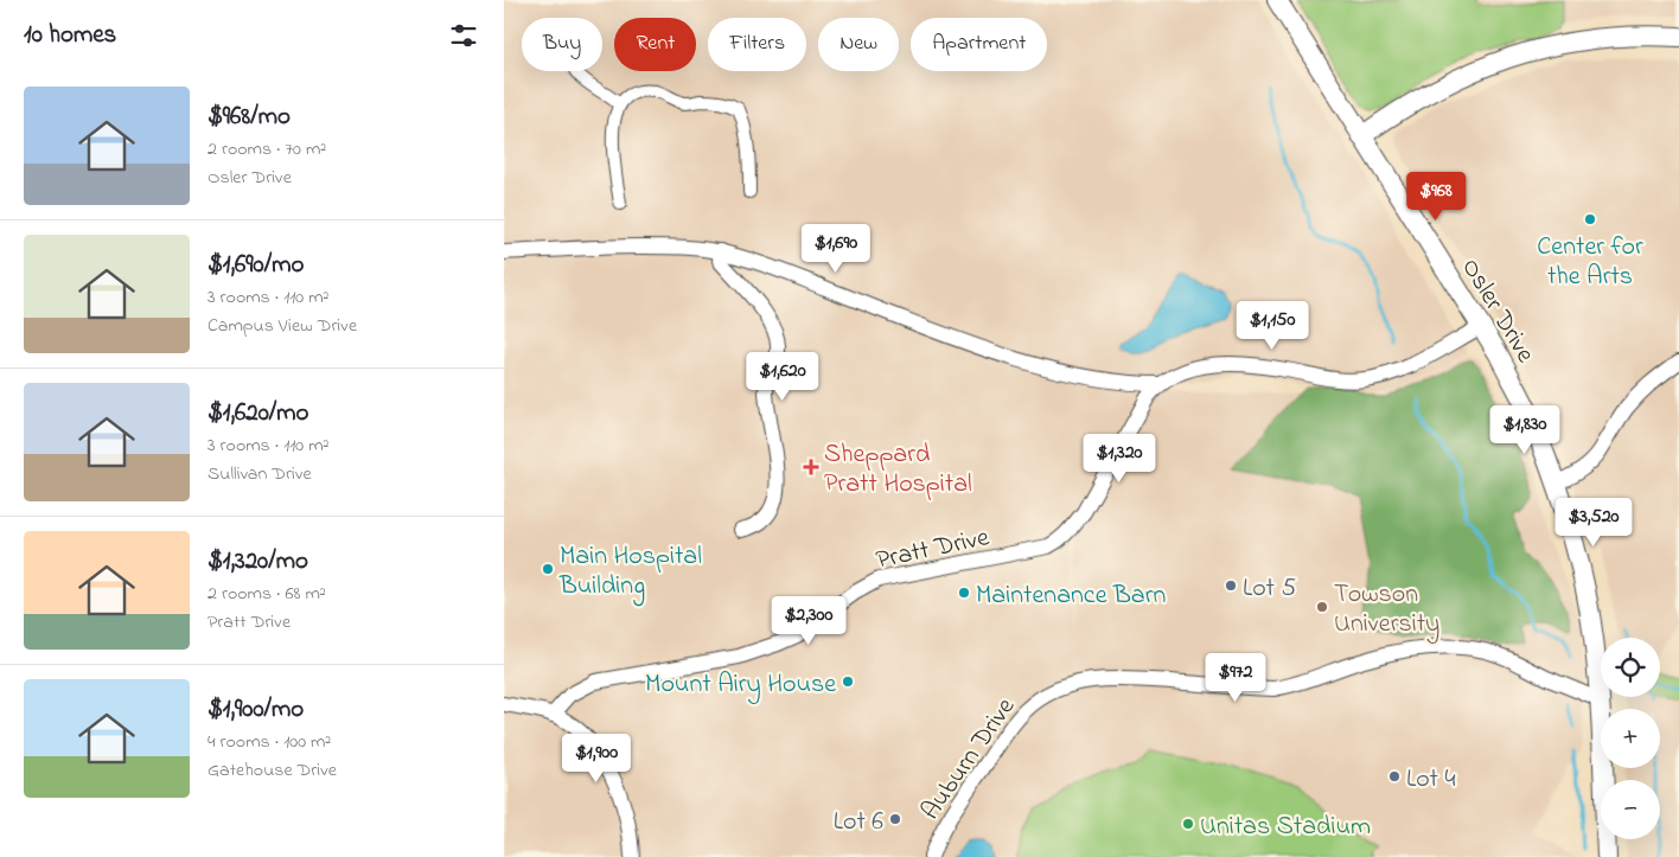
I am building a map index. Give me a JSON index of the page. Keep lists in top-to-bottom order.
{
  "streets": {
    "street": ["Osler Drive", "Pratt Drive", "Auburn Drive"]
  },
  "crossings": [
    ["Osler Drive", "Auburn Drive"]
  ],
  "places": {
    "other": [
      "Center for the Arts",
      "Main Hospital Building",
      "Lot 5",
      "Maintenance Barn",
      "Towson University",
      "Mount Airy House",
      "Lot 4",
      "Lot 6",
      "Unitas Stadium"
    ],
    "health": ["Sheppard Pratt Hospital"]
  },
  "page": {
    "heading": "10 homes",
    "chip": [
      "Buy",
      "Rent",
      "Filters",
      "New",
      "Apartment"
    ],
    "list": [
      {
        "name": "$968/mo",
        "note": "2 rooms · 70 m² · Osler Drive"
      },
      {
        "name": "$1,690/mo",
        "note": "3 rooms · 110 m² · Campus View Drive"
      },
      {
        "name": "$1,620/mo",
        "note": "3 rooms · 110 m² · Sullivan Drive"
      },
      {
        "name": "$1,320/mo",
        "note": "2 rooms · 68 m² · Pratt Drive"
      },
      {
        "name": "$1,900/mo",
        "note": "4 rooms · 100 m² · Gatehouse Drive"
      }
    ],
    "price": [
      "$968",
      "$1,690",
      "$1,150",
      "$1,620",
      "$1,830",
      "$1,320",
      "$3,520",
      "$2,300",
      "$972",
      "$1,900"
    ],
    "map_buttons": ["+", "−"]
  }
}
